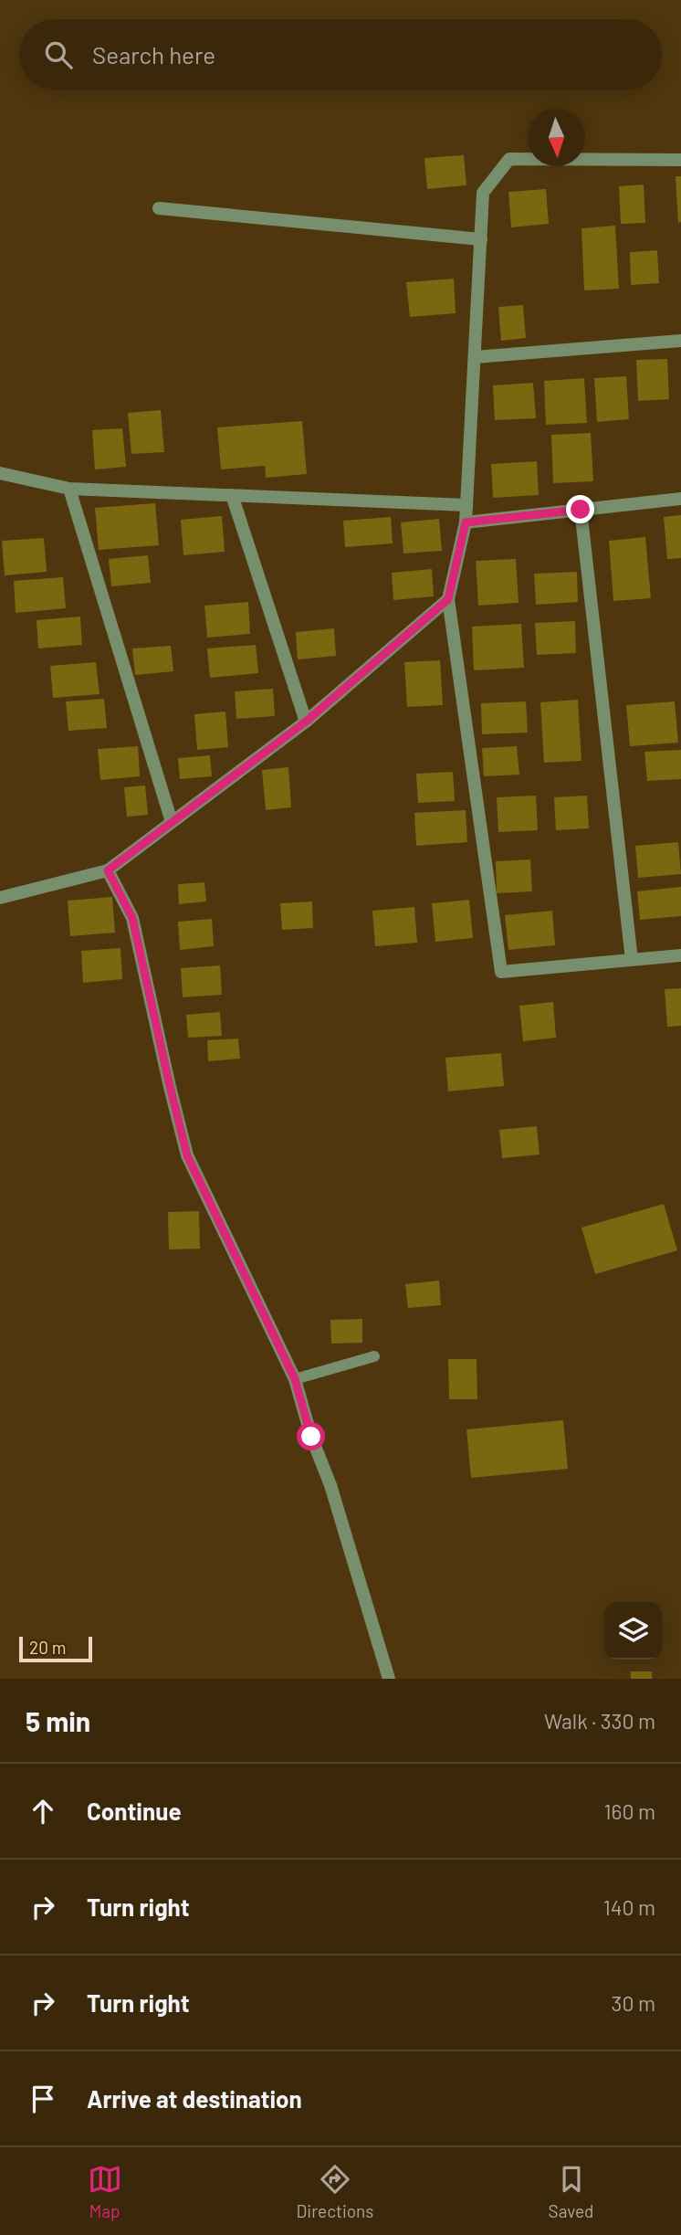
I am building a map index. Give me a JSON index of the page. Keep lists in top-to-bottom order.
{
  "scale_bar": "20 m",
  "north": "bottom",
  "page": {
    "search": "Search here",
    "scale": "20 m",
    "heading": ["5 min", "Walk · 330 m"],
    "list": [
      ["Continue", "160 m"],
      ["Turn right", "140 m"],
      ["Turn right", "30 m"],
      "Arrive at destination"
    ],
    "nav": ["Map", "Directions", "Saved"]
  }
}
